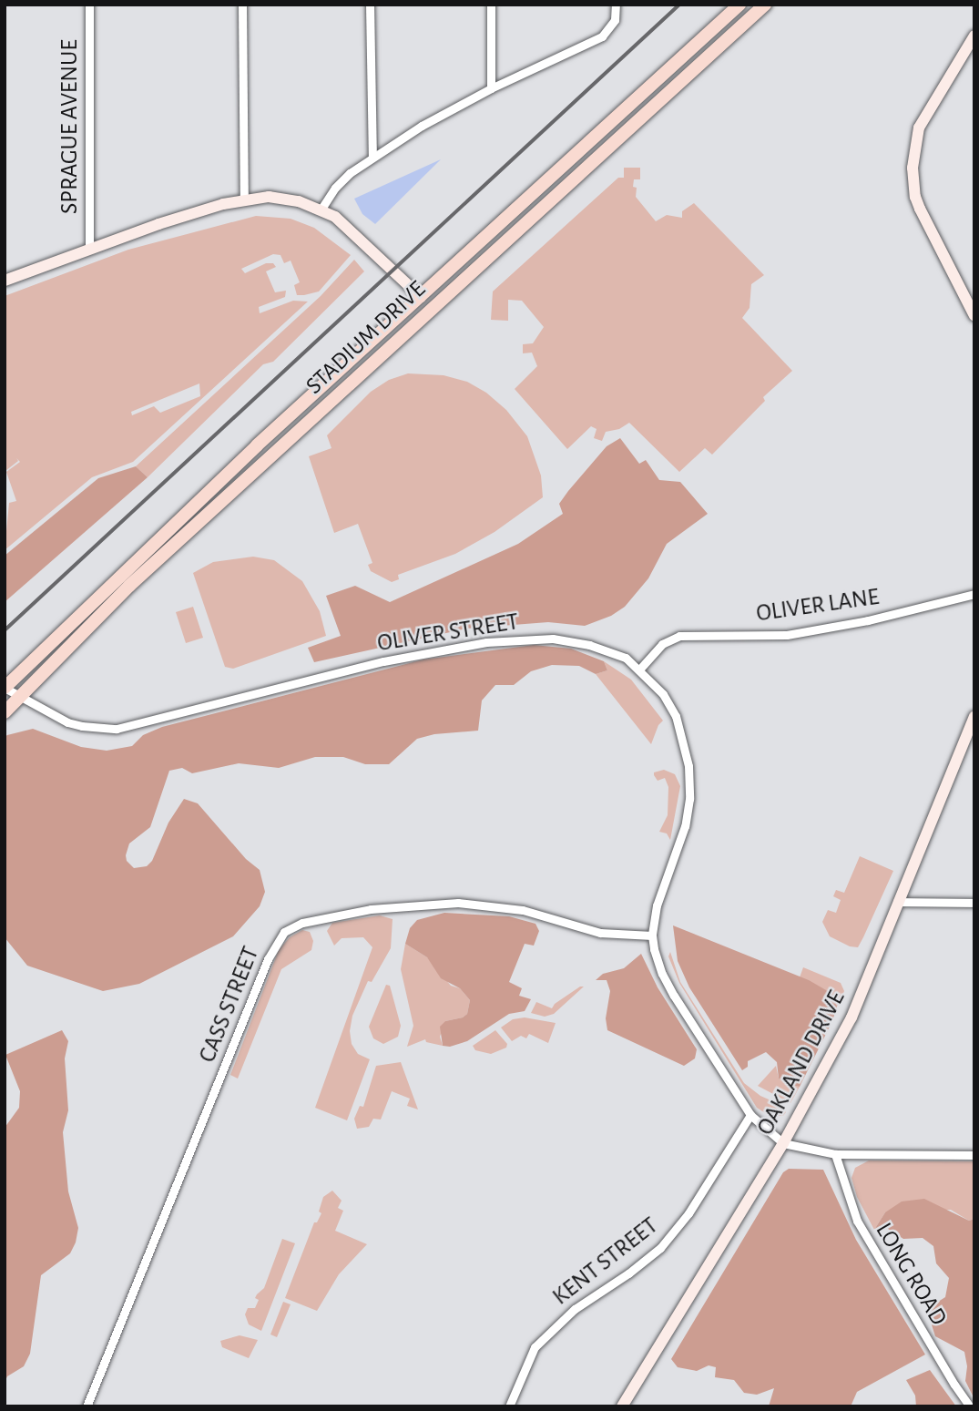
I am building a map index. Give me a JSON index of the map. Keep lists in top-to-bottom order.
{
  "streets": {
    "main road": ["STADIUM DRIVE", "OAKLAND DRIVE"],
    "street": [
      "SPRAGUE AVENUE",
      "OLIVER LANE",
      "OLIVER STREET",
      "CASS STREET",
      "KENT STREET",
      "LONG ROAD"
    ]
  },
  "crossings": [
    ["STADIUM DRIVE", "OLIVER STREET"],
    ["OLIVER LANE", "OLIVER STREET"],
    ["OLIVER STREET", "CASS STREET"],
    ["OLIVER STREET", "OAKLAND DRIVE"],
    ["OLIVER STREET", "KENT STREET"]
  ]
}
